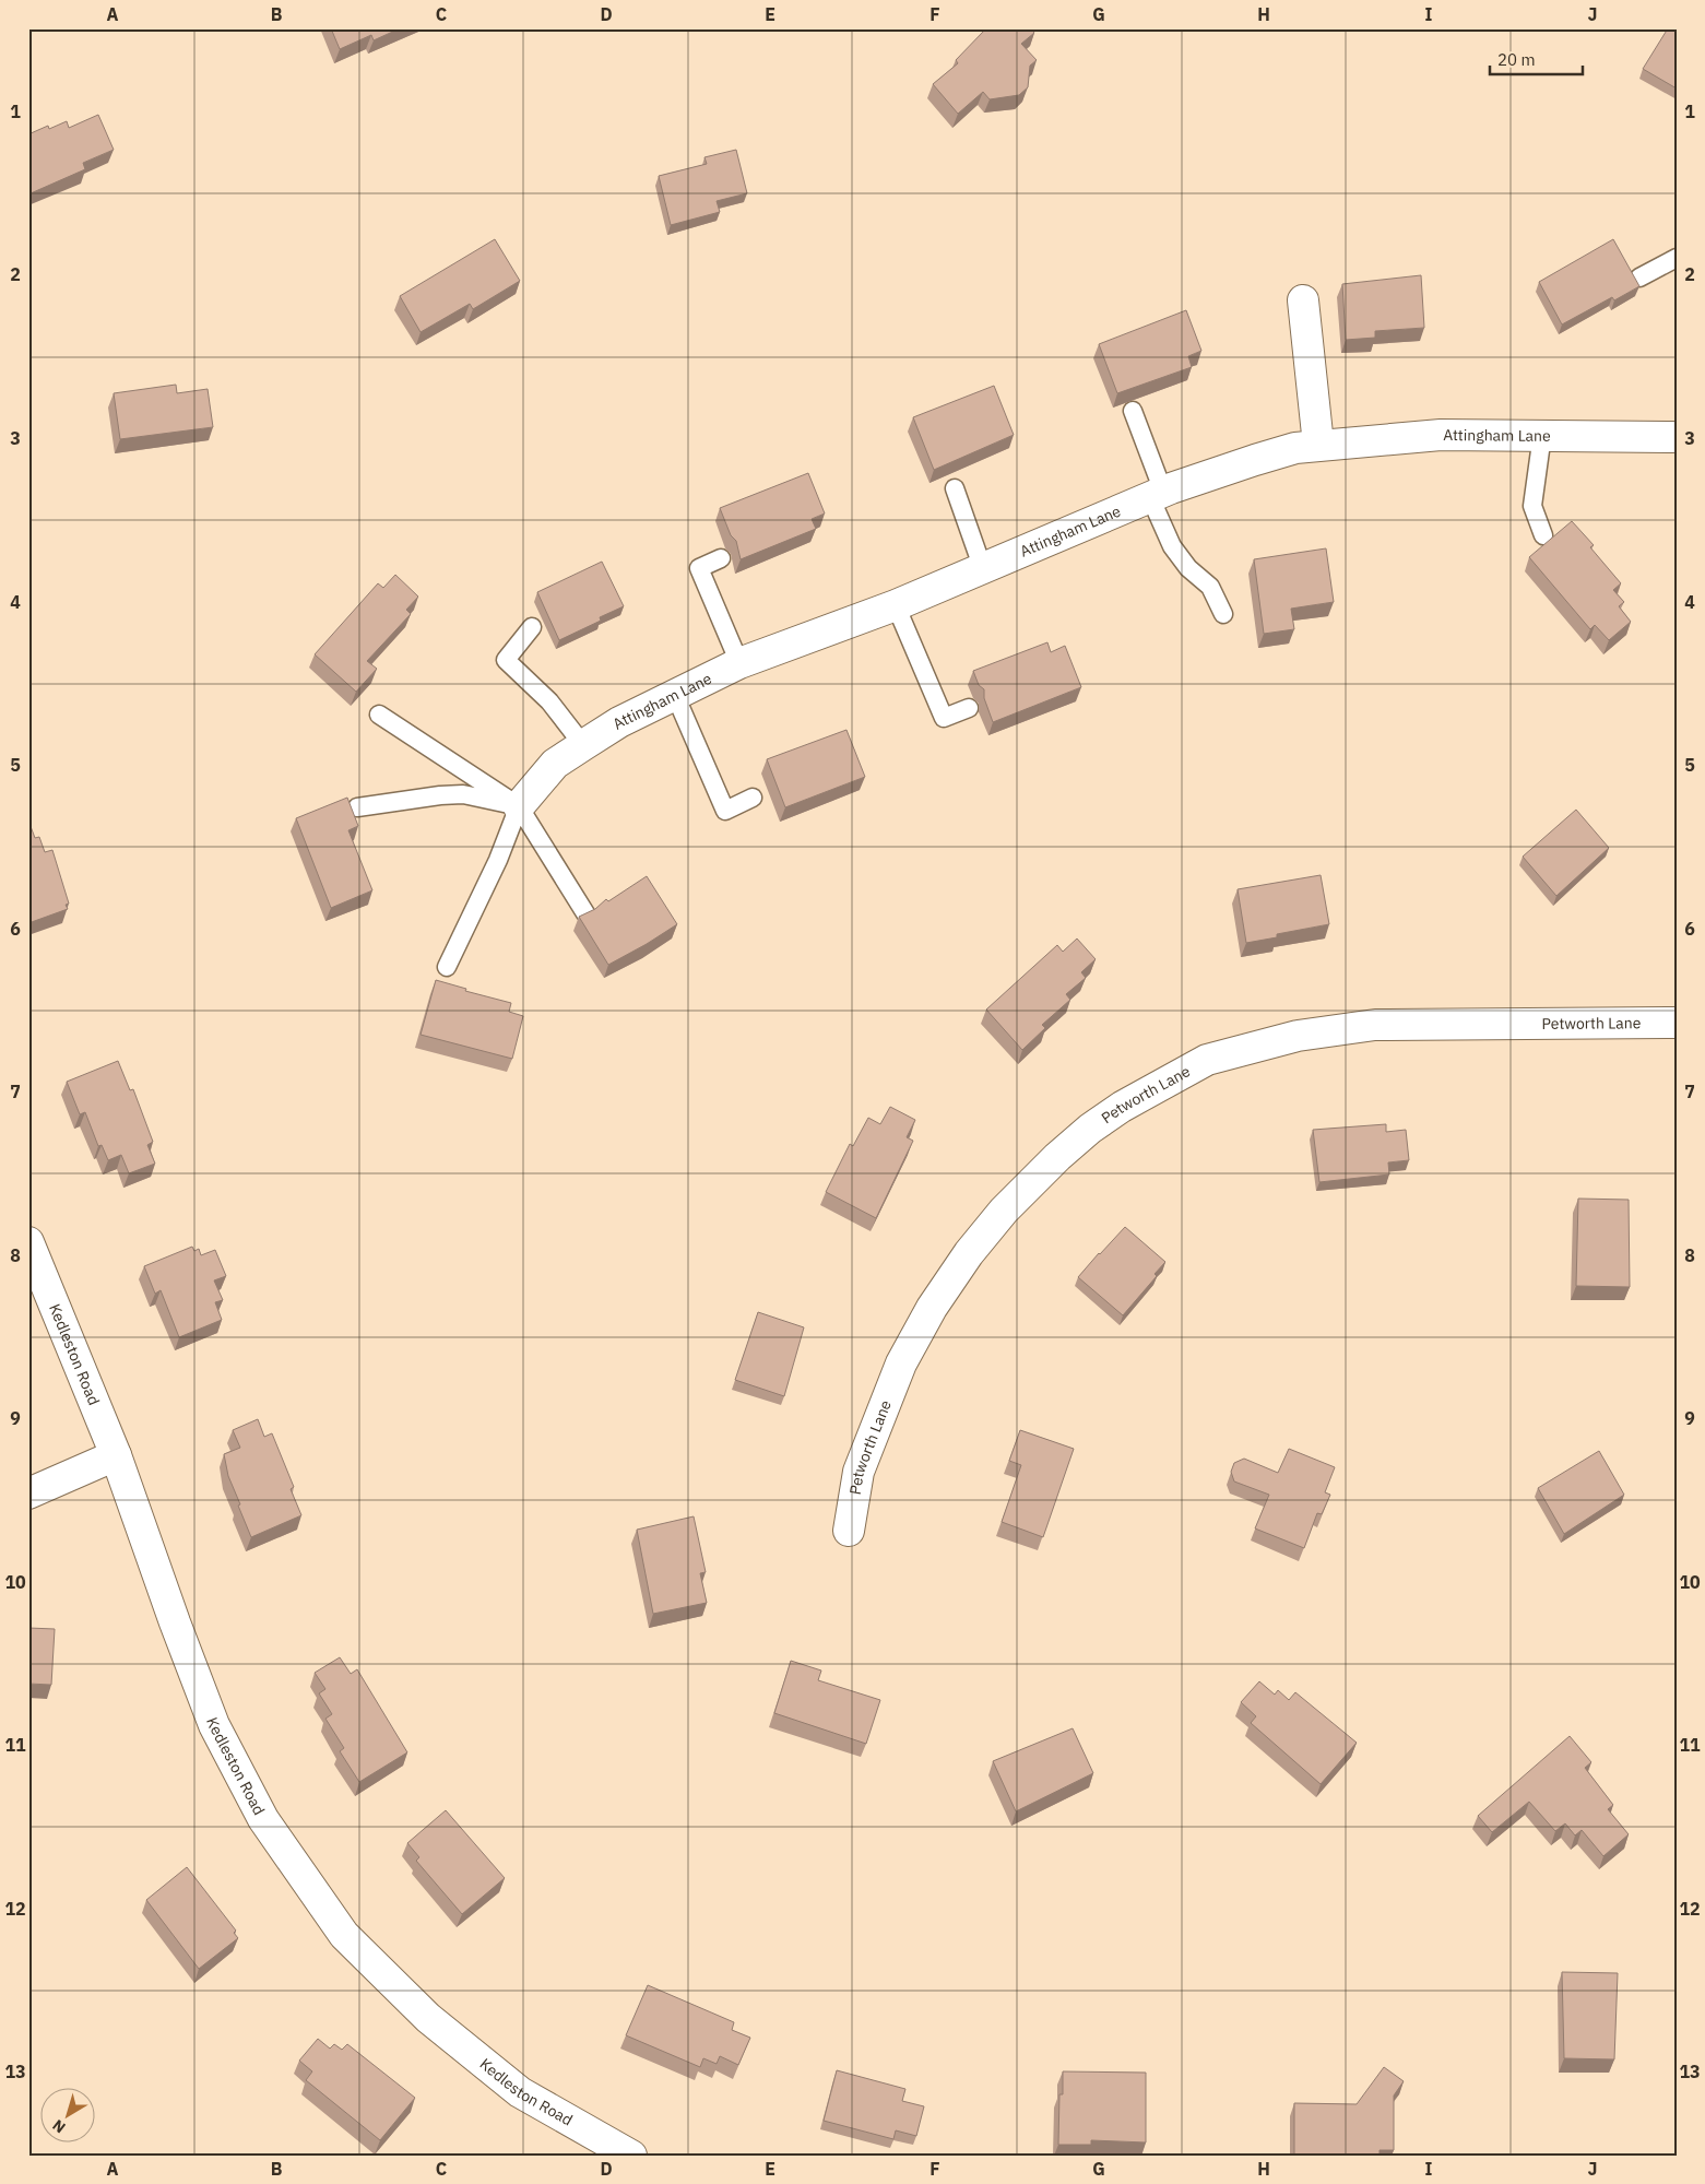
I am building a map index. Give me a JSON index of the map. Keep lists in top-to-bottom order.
{
  "streets": {
    "street": ["Attingham Lane", "Petworth Lane", "Kedleston Road"]
  },
  "scale_bar": "20 m",
  "north": "bottom left",
  "grid": {
    "columns": [
      "A",
      "B",
      "C",
      "D",
      "E",
      "F",
      "G",
      "H",
      "I",
      "J"
    ],
    "rows": [
      "1",
      "2",
      "3",
      "4",
      "5",
      "6",
      "7",
      "8",
      "9",
      "10",
      "11",
      "12",
      "13"
    ]
  }
}
